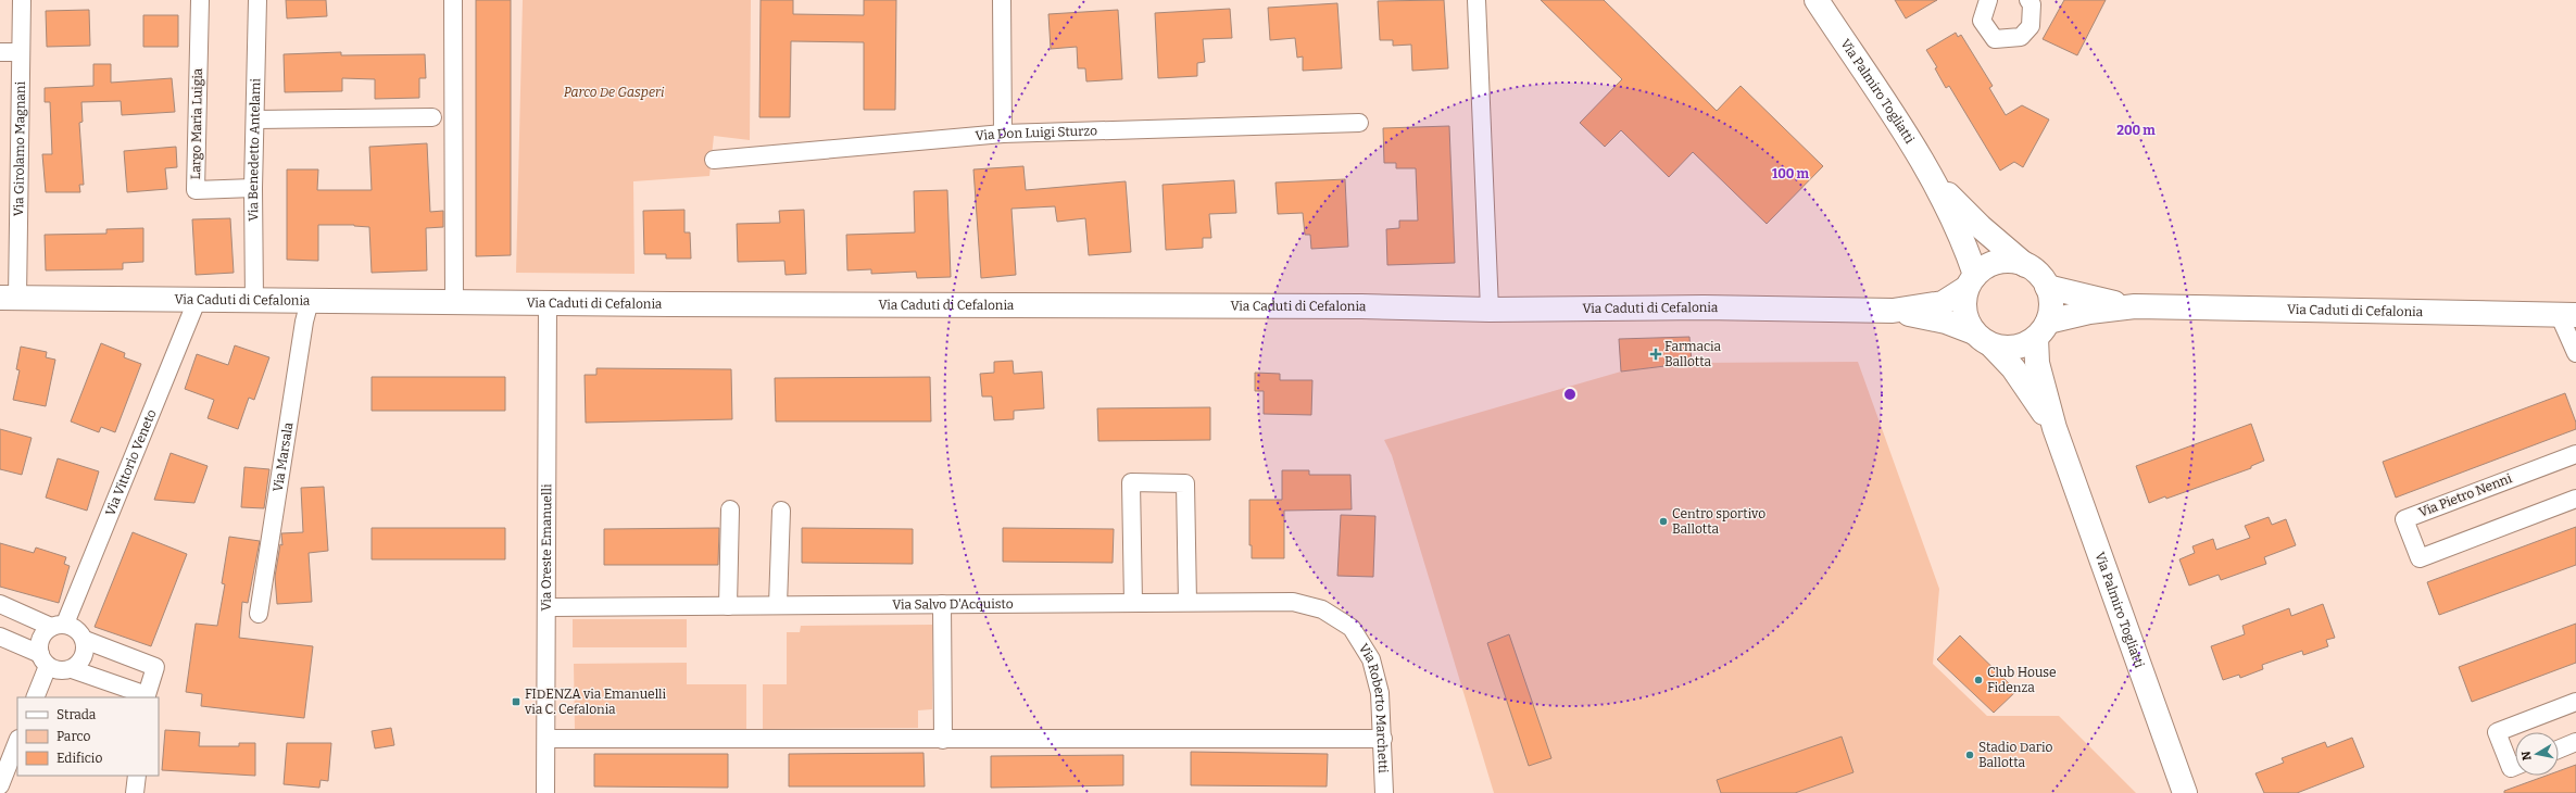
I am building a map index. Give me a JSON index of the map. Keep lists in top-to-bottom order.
{
  "streets": {
    "street": [
      "Via Palmiro Togliatti",
      "Largo Maria Luigia",
      "Via Don Luigi Sturzo",
      "Via Girolamo Magnani",
      "Via Benedetto Antelami",
      "Via Caduti di Cefalonia",
      "Via Marsala",
      "Via Vittorio Veneto",
      "Via Pietro Nenni",
      "Via Oreste Emanuelli",
      "Via Salvo D'Acquisto",
      "Via Roberto Marchetti"
    ]
  },
  "crossings": [
    ["Via Palmiro Togliatti", "Via Caduti di Cefalonia"],
    ["Largo Maria Luigia", "Via Benedetto Antelami"],
    ["Via Girolamo Magnani", "Via Caduti di Cefalonia"],
    ["Via Benedetto Antelami", "Via Caduti di Cefalonia"],
    ["Via Caduti di Cefalonia", "Via Marsala"],
    ["Via Caduti di Cefalonia", "Via Vittorio Veneto"],
    ["Via Caduti di Cefalonia", "Via Oreste Emanuelli"],
    ["Via Oreste Emanuelli", "Via Salvo D'Acquisto"],
    ["Via Salvo D'Acquisto", "Via Roberto Marchetti"]
  ],
  "parks": ["Parco De Gasperi"],
  "places": {
    "health": ["Farmacia Ballotta"],
    "other": ["Centro sportivo Ballotta", "Club House Fidenza", "Stadio Dario Ballotta"],
    "transit": ["FIDENZA via Emanuelli via C. Cefalonia"]
  },
  "legend": ["Strada", "Parco", "Edificio"],
  "north": "left",
  "rings": ["200 m", "100 m"]
}
